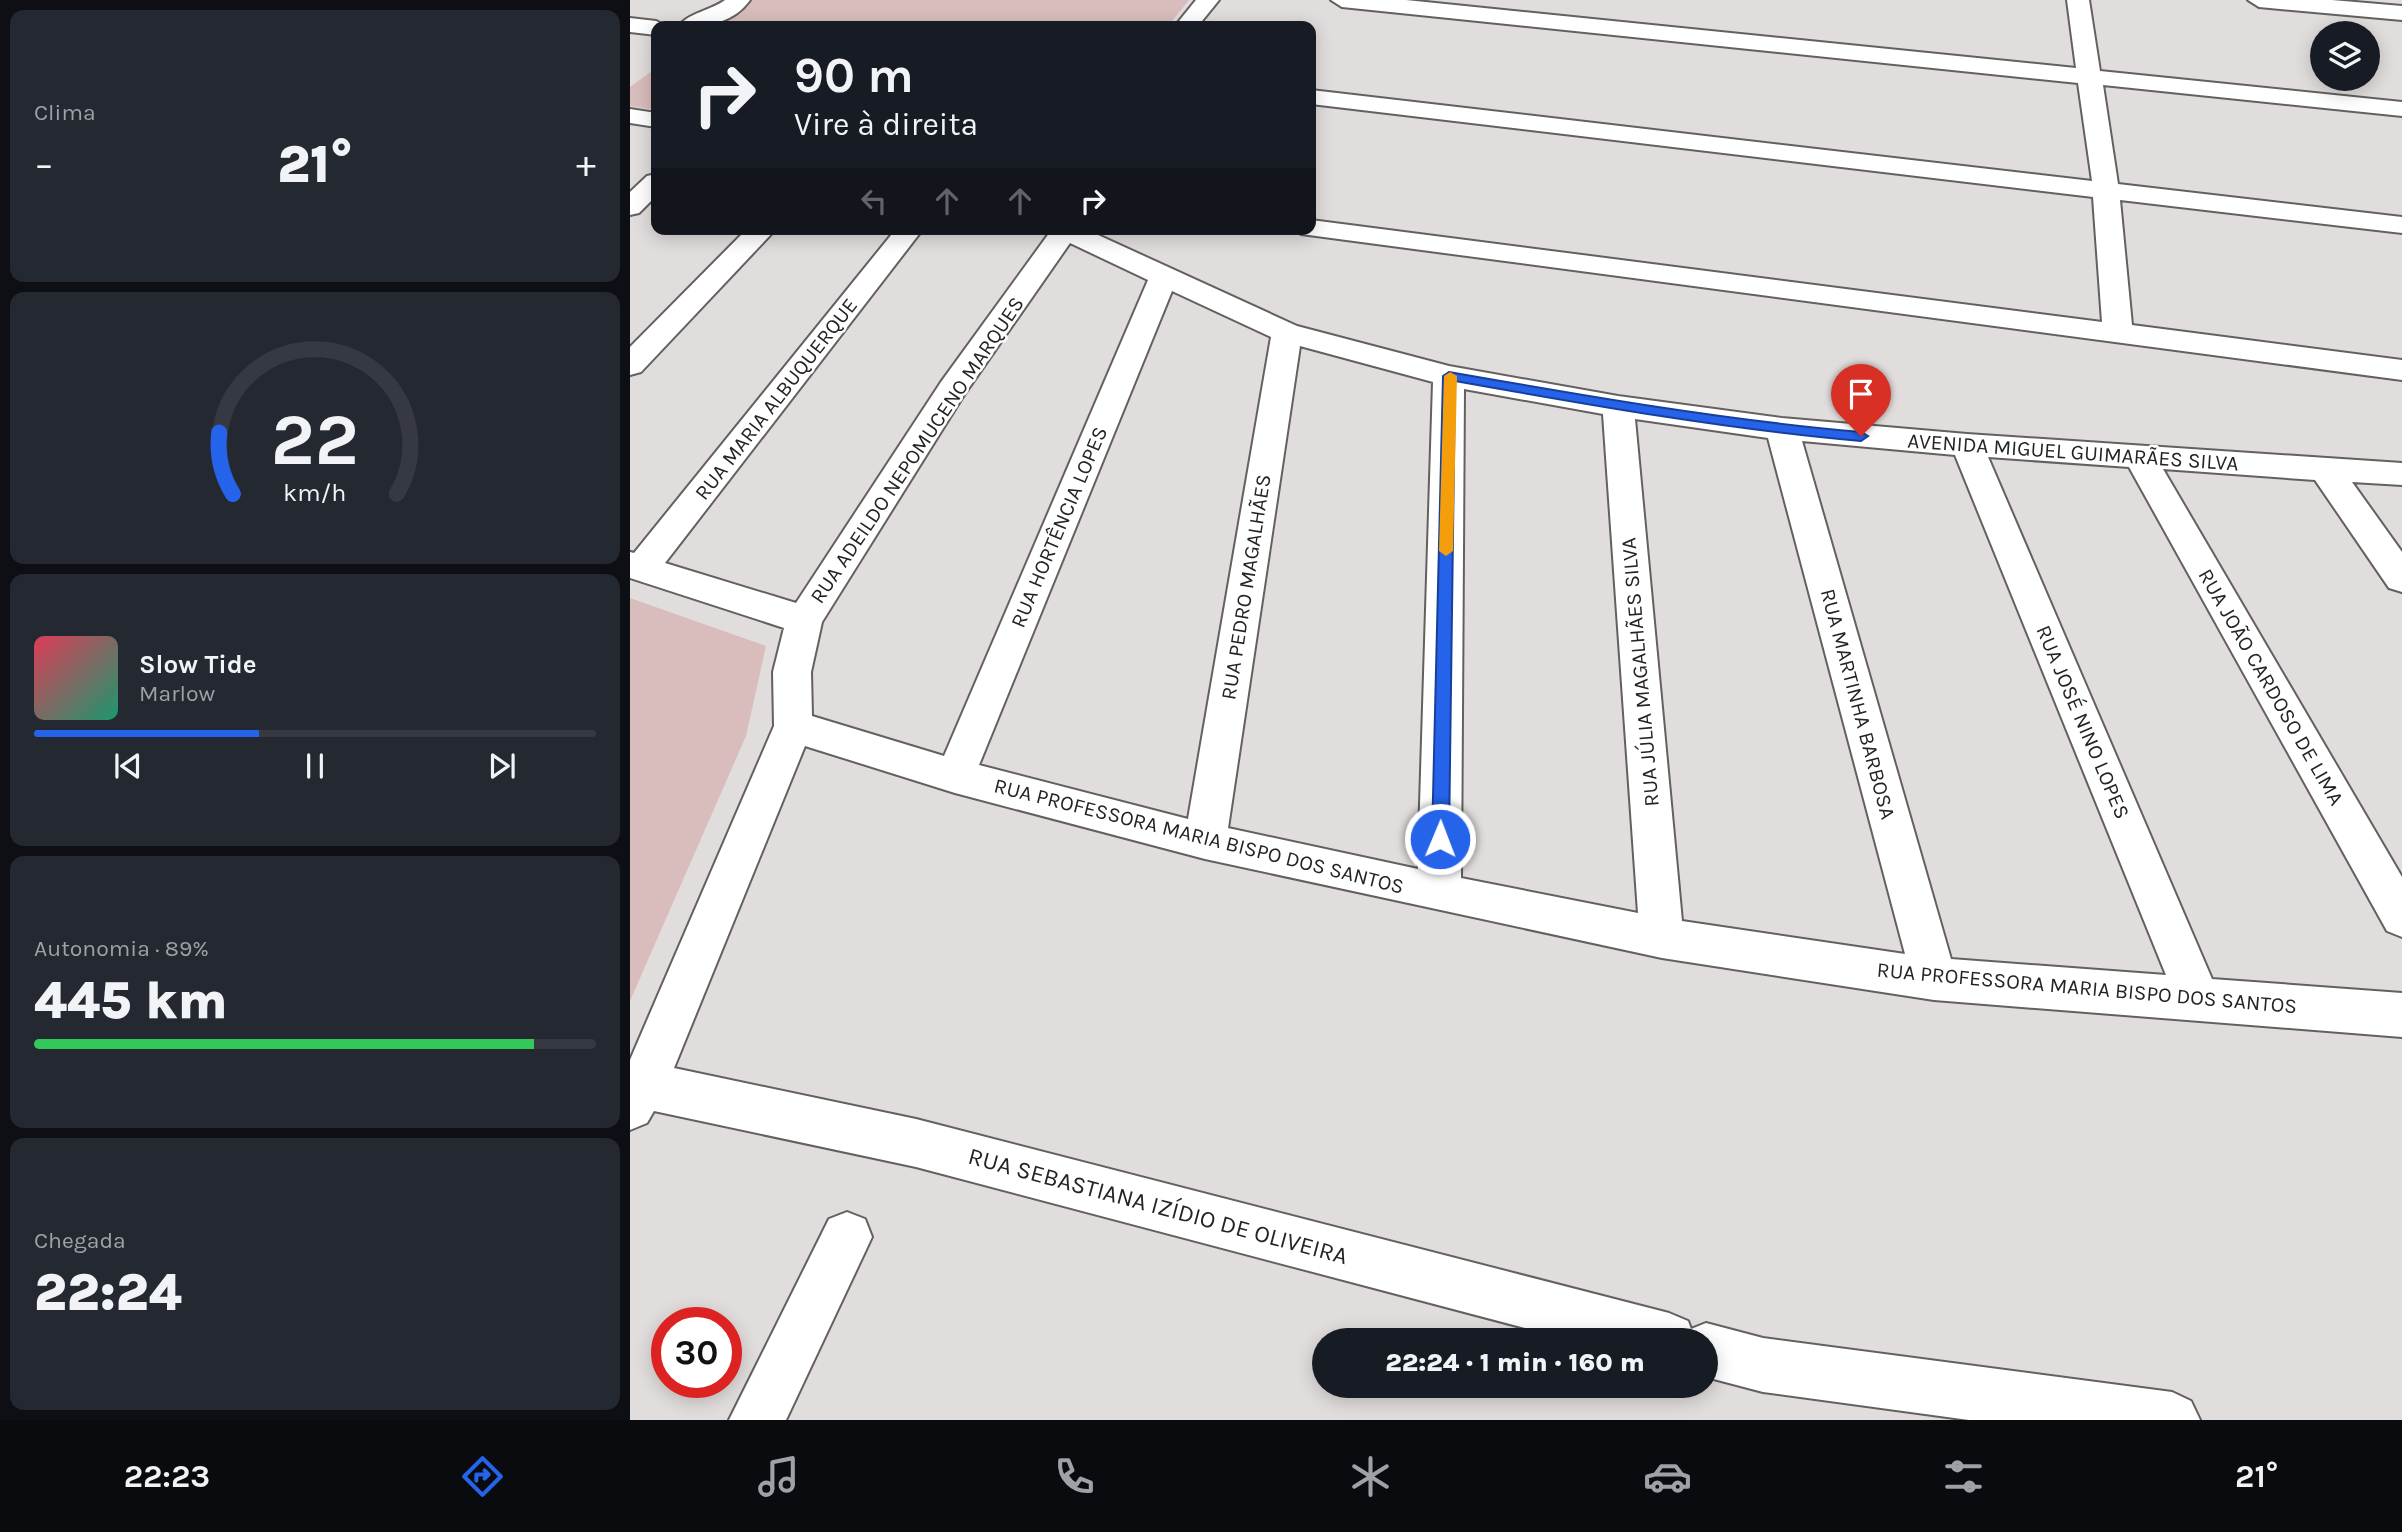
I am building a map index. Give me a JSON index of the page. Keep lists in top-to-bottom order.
{
  "streets": {
    "street": [
      "RUA MARIA ALBUQUERQUE",
      "RUA ADEILDO NEPOMUCENO MARQUES",
      "AVENIDA MIGUEL GUIMARÃES SILVA",
      "RUA HORTÊNCIA LOPES",
      "RUA PEDRO MAGALHÃES",
      "RUA JÚLIA MAGALHÃES SILVA",
      "RUA JOÃO CARDOSO DE LIMA",
      "RUA MARTINHA BARBOSA",
      "RUA JOSÉ NINO LOPES",
      "RUA PROFESSORA MARIA BISPO DOS SANTOS",
      "RUA SEBASTIANA IZÍDIO DE OLIVEIRA"
    ]
  },
  "crossings": [
    ["RUA ADEILDO NEPOMUCENO MARQUES", "RUA PROFESSORA MARIA BISPO DOS SANTOS"],
    ["RUA ADEILDO NEPOMUCENO MARQUES", "RUA SEBASTIANA IZÍDIO DE OLIVEIRA"],
    ["AVENIDA MIGUEL GUIMARÃES SILVA", "RUA HORTÊNCIA LOPES"],
    ["AVENIDA MIGUEL GUIMARÃES SILVA", "RUA PEDRO MAGALHÃES"],
    ["AVENIDA MIGUEL GUIMARÃES SILVA", "RUA JÚLIA MAGALHÃES SILVA"],
    ["AVENIDA MIGUEL GUIMARÃES SILVA", "RUA JOÃO CARDOSO DE LIMA"],
    ["AVENIDA MIGUEL GUIMARÃES SILVA", "RUA MARTINHA BARBOSA"],
    ["AVENIDA MIGUEL GUIMARÃES SILVA", "RUA JOSÉ NINO LOPES"],
    ["RUA HORTÊNCIA LOPES", "RUA PROFESSORA MARIA BISPO DOS SANTOS"],
    ["RUA PEDRO MAGALHÃES", "RUA PROFESSORA MARIA BISPO DOS SANTOS"],
    ["RUA JÚLIA MAGALHÃES SILVA", "RUA PROFESSORA MARIA BISPO DOS SANTOS"],
    ["RUA MARTINHA BARBOSA", "RUA PROFESSORA MARIA BISPO DOS SANTOS"],
    ["RUA JOSÉ NINO LOPES", "RUA PROFESSORA MARIA BISPO DOS SANTOS"]
  ],
  "page": {
    "tile": [
      "Clima",
      ["Autonomia · 89%", "445 km"],
      ["Chegada", "22:24"]
    ],
    "turn": ["90 m", "Vire à direita"],
    "heat": ["−", "21°", "+"],
    "song": ["Slow Tide", "Marlow"],
    "limit": "30",
    "trip": "22:24 · 1 min · 160 m",
    "tabs": ["22:23", "21°"],
    "gauge": ["22", "km/h"]
  }
}
